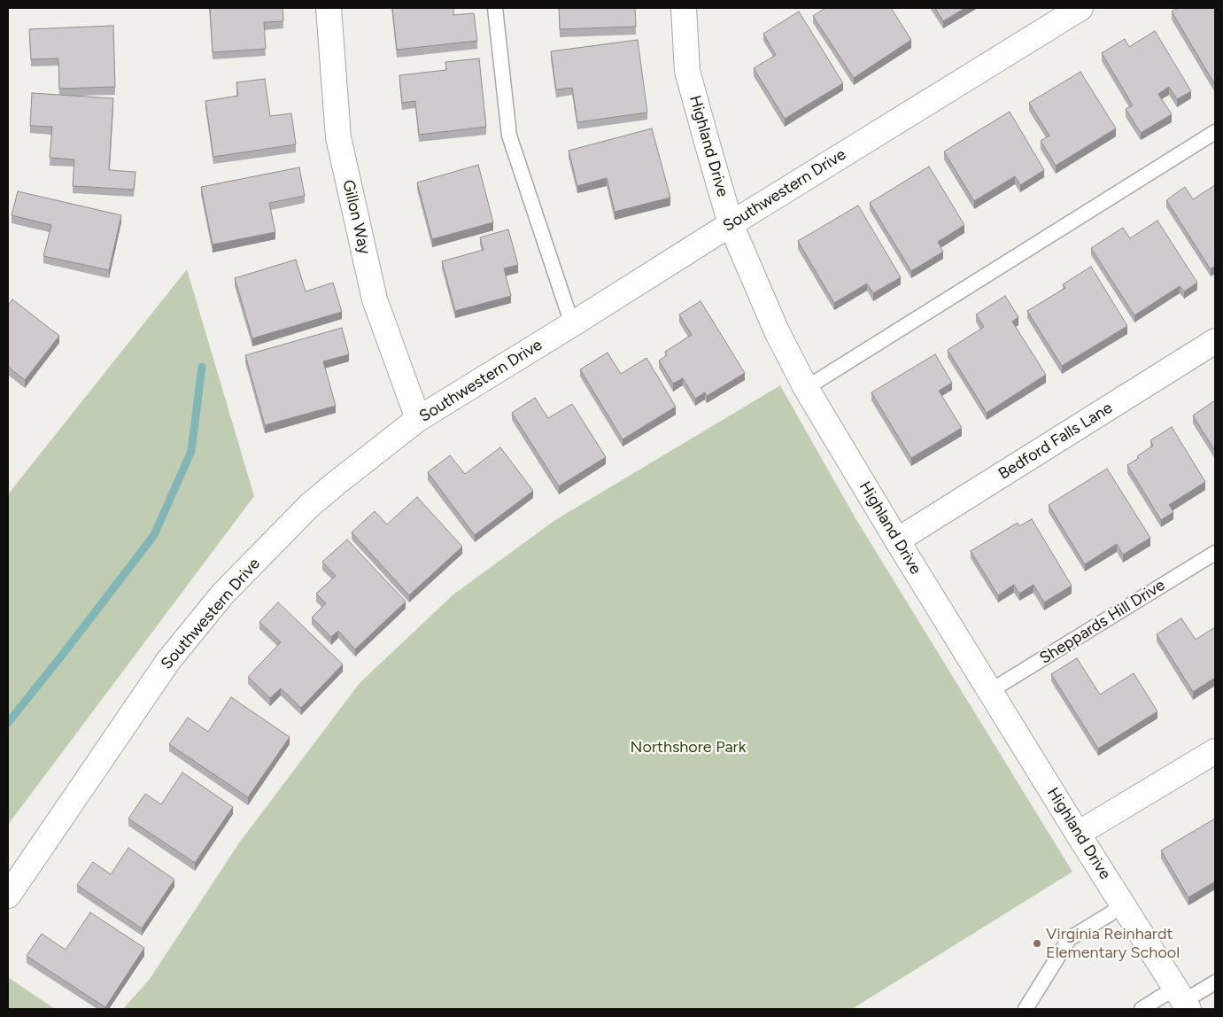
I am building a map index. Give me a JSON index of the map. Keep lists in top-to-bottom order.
{
  "streets": {
    "street": [
      "Highland Drive",
      "Southwestern Drive",
      "Gillon Way",
      "Bedford Falls Lane"
    ],
    "lane": ["Sheppards Hill Drive"]
  },
  "crossings": [
    ["Highland Drive", "Southwestern Drive"],
    ["Highland Drive", "Bedford Falls Lane"],
    ["Highland Drive", "Sheppards Hill Drive"],
    ["Southwestern Drive", "Gillon Way"]
  ],
  "parks": ["Northshore Park"],
  "places": ["Virginia Reinhardt Elementary School"]
}
